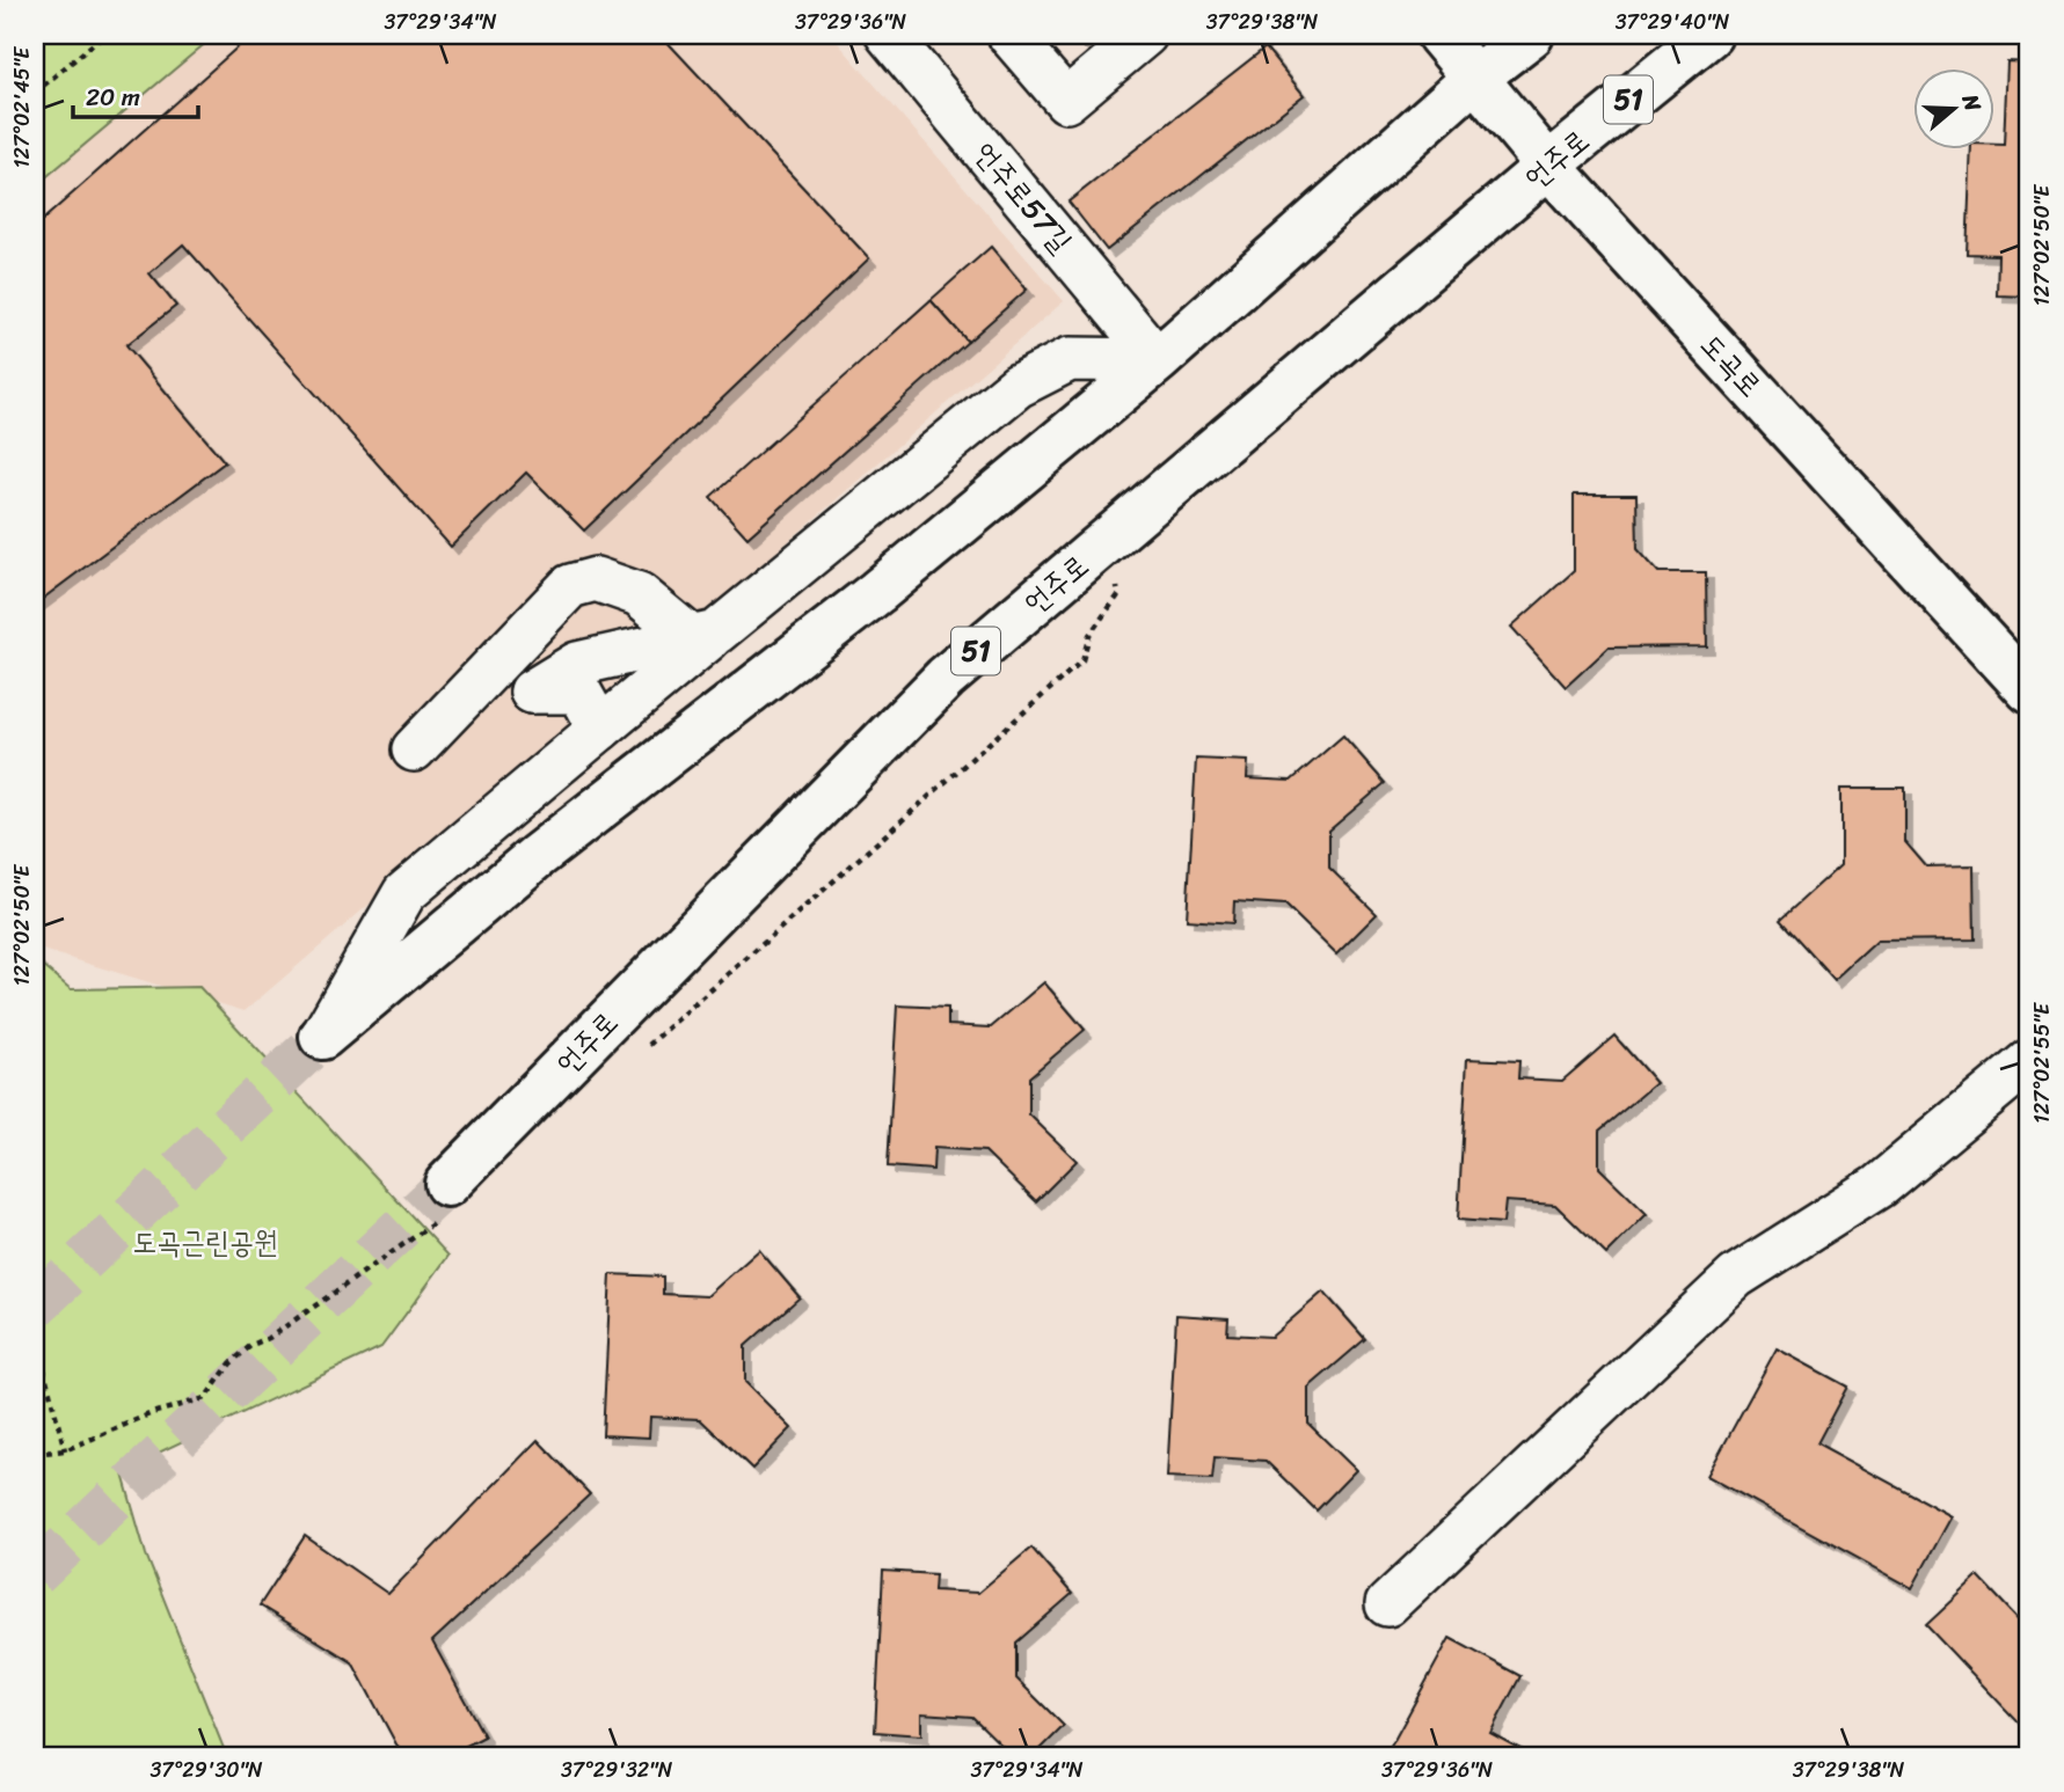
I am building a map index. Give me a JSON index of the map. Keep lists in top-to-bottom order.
{
  "streets": {
    "main road": ["51", "언주로", "도곡로"],
    "street": ["언주로57길"]
  },
  "crossings": [
    ["언주로", "도곡로"]
  ],
  "parks": ["도곡근린공원"],
  "scale_bar": "20 m",
  "north": "right",
  "coordinates": [
    "37°29'34\"N",
    "37°29'36\"N",
    "37°29'38\"N",
    "37°29'40\"N",
    "127°02'45\"E",
    "127°02'50\"E",
    "127°02'55\"E",
    "37°29'30\"N",
    "37°29'32\"N"
  ]
}
